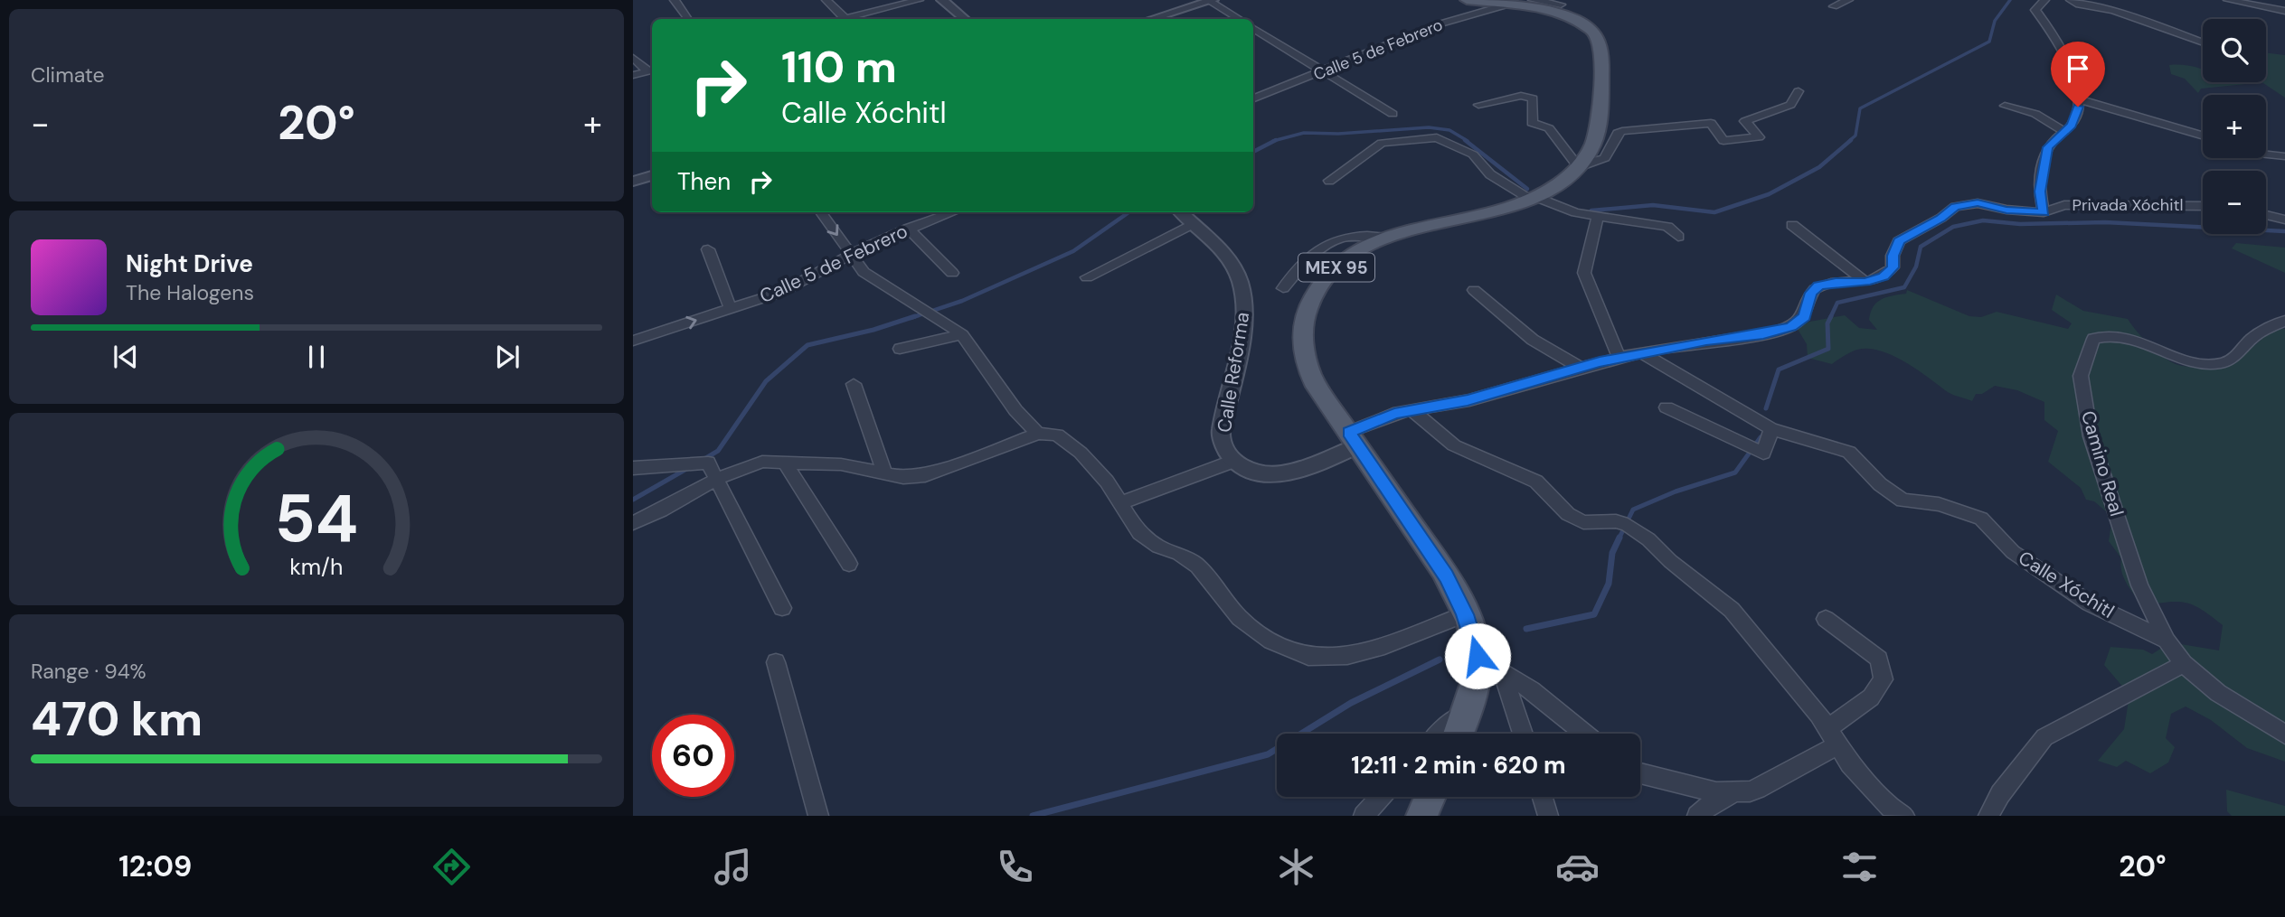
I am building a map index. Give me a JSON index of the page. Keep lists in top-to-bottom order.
{
  "streets": {
    "main road": ["MEX 95"],
    "street": [
      "Calle 5 de Febrero",
      "Privada Xóchitl",
      "Calle Reforma",
      "Camino Real",
      "Calle Xóchitl"
    ]
  },
  "crossings": [
    ["Calle 5 de Febrero", "MEX 95"],
    ["MEX 95", "Calle Reforma"],
    ["Camino Real", "Calle Xóchitl"]
  ],
  "page": {
    "tile": [
      "Climate",
      ["Range · 94%", "470 km"]
    ],
    "map_buttons": ["+", "−"],
    "turn": ["110 m", "Calle Xóchitl"],
    "heat": ["−", "20°", "+"],
    "then": "Then",
    "song": ["Night Drive", "The Halogens"],
    "limit": "60",
    "trip": "12:11 · 2 min · 620 m",
    "tabs": ["12:09", "20°"],
    "gauge": ["54", "km/h"]
  }
}
